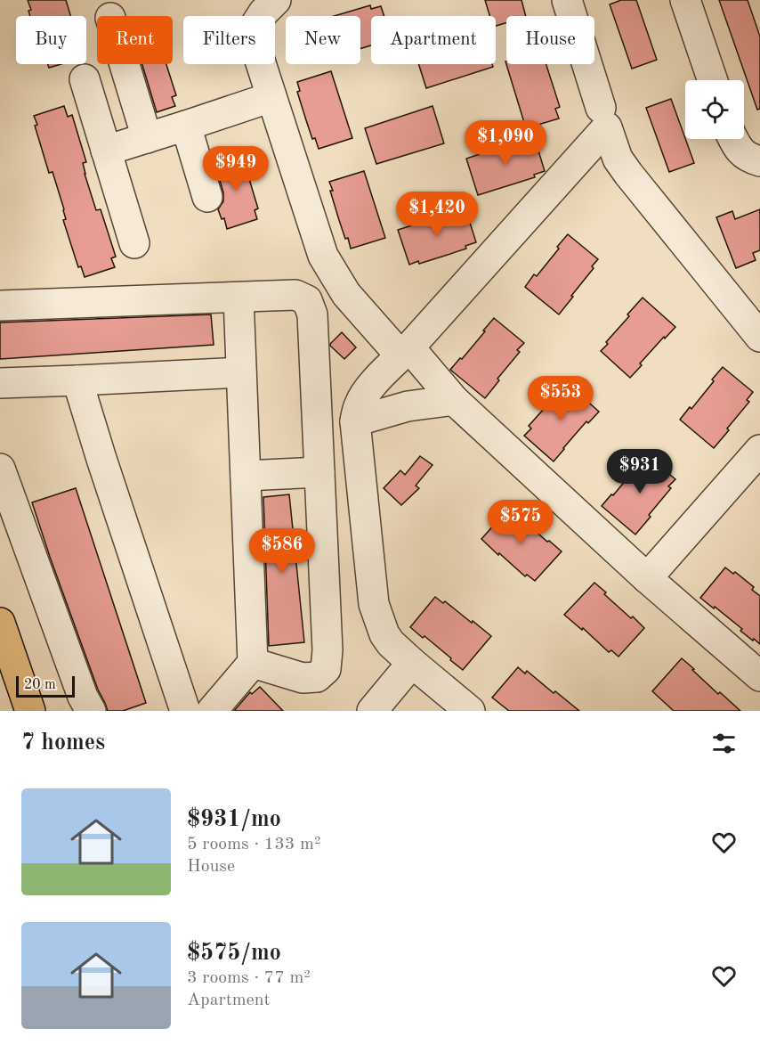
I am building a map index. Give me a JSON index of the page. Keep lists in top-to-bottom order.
{
  "scale_bar": "20 m",
  "page": {
    "chip": [
      "Buy",
      "Rent",
      "Filters",
      "New",
      "Apartment",
      "House"
    ],
    "price": [
      "$1,090",
      "$949",
      "$1,420",
      "$553",
      "$931",
      "$575",
      "$586"
    ],
    "scale": "20 m",
    "heading": "7 homes",
    "list": [
      {
        "name": "$931/mo",
        "note": "5 rooms · 133 m² · House"
      },
      {
        "name": "$575/mo",
        "note": "3 rooms · 77 m² · Apartment"
      }
    ]
  }
}
